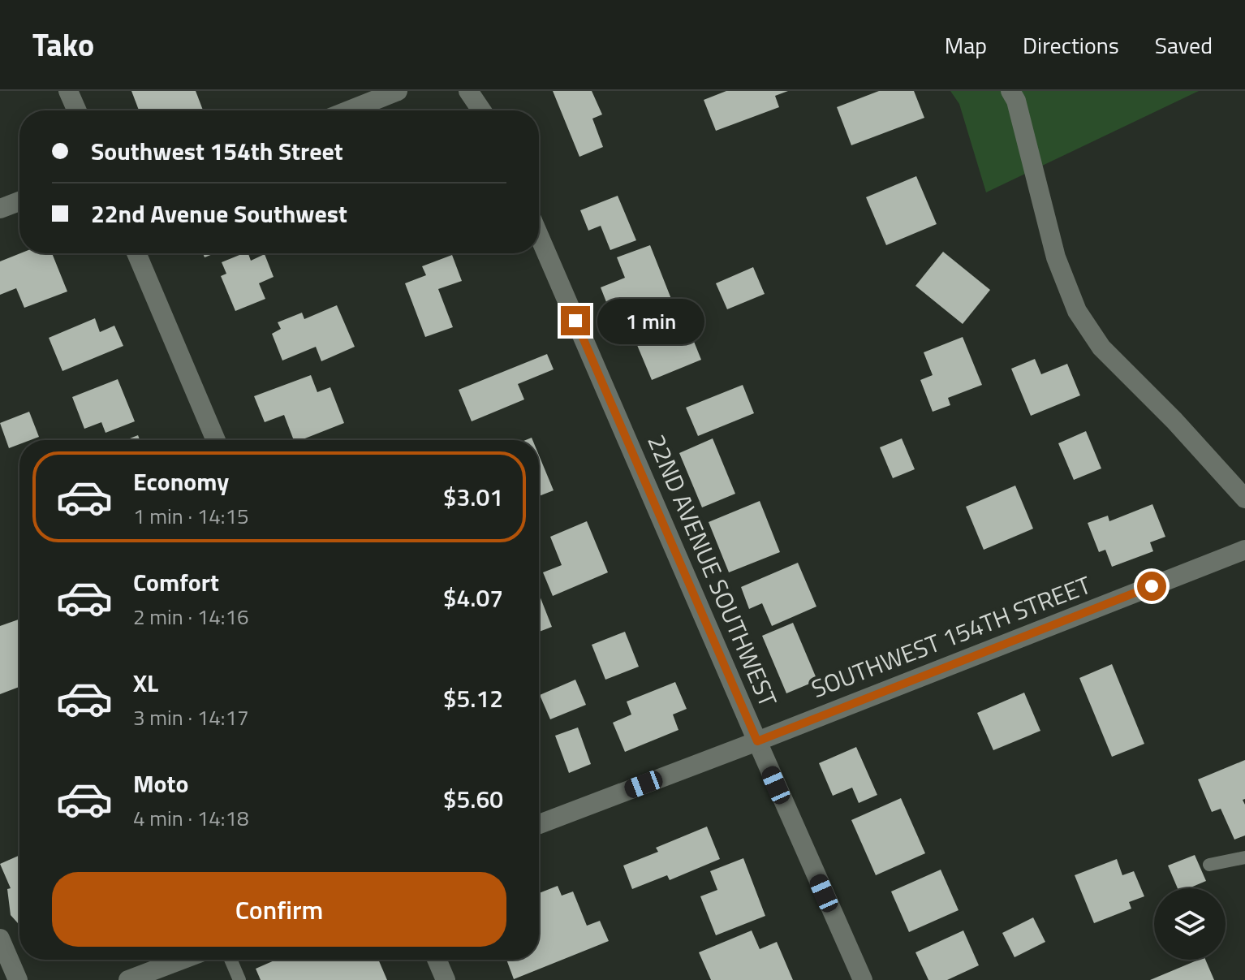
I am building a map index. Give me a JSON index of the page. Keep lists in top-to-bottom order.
{
  "streets": {
    "street": ["22ND AVENUE SOUTHWEST", "SOUTHWEST 154TH STREET"]
  },
  "crossings": [
    ["22ND AVENUE SOUTHWEST", "SOUTHWEST 154TH STREET"]
  ],
  "page": {
    "header": "Tako",
    "nav": ["Map", "Directions", "Saved"],
    "banner": ["Southwest 154th Street", "22nd Avenue Southwest"],
    "bubble": "1 min",
    "list": [
      {
        "name": "Economy",
        "note": "1 min · 14:15",
        "value": "$3.01"
      },
      {
        "name": "Comfort",
        "note": "2 min · 14:16",
        "value": "$4.07"
      },
      {
        "name": "XL",
        "note": "3 min · 14:17",
        "value": "$5.12"
      },
      {
        "name": "Moto",
        "note": "4 min · 14:18",
        "value": "$5.60"
      }
    ],
    "buttons": "Confirm"
  }
}
